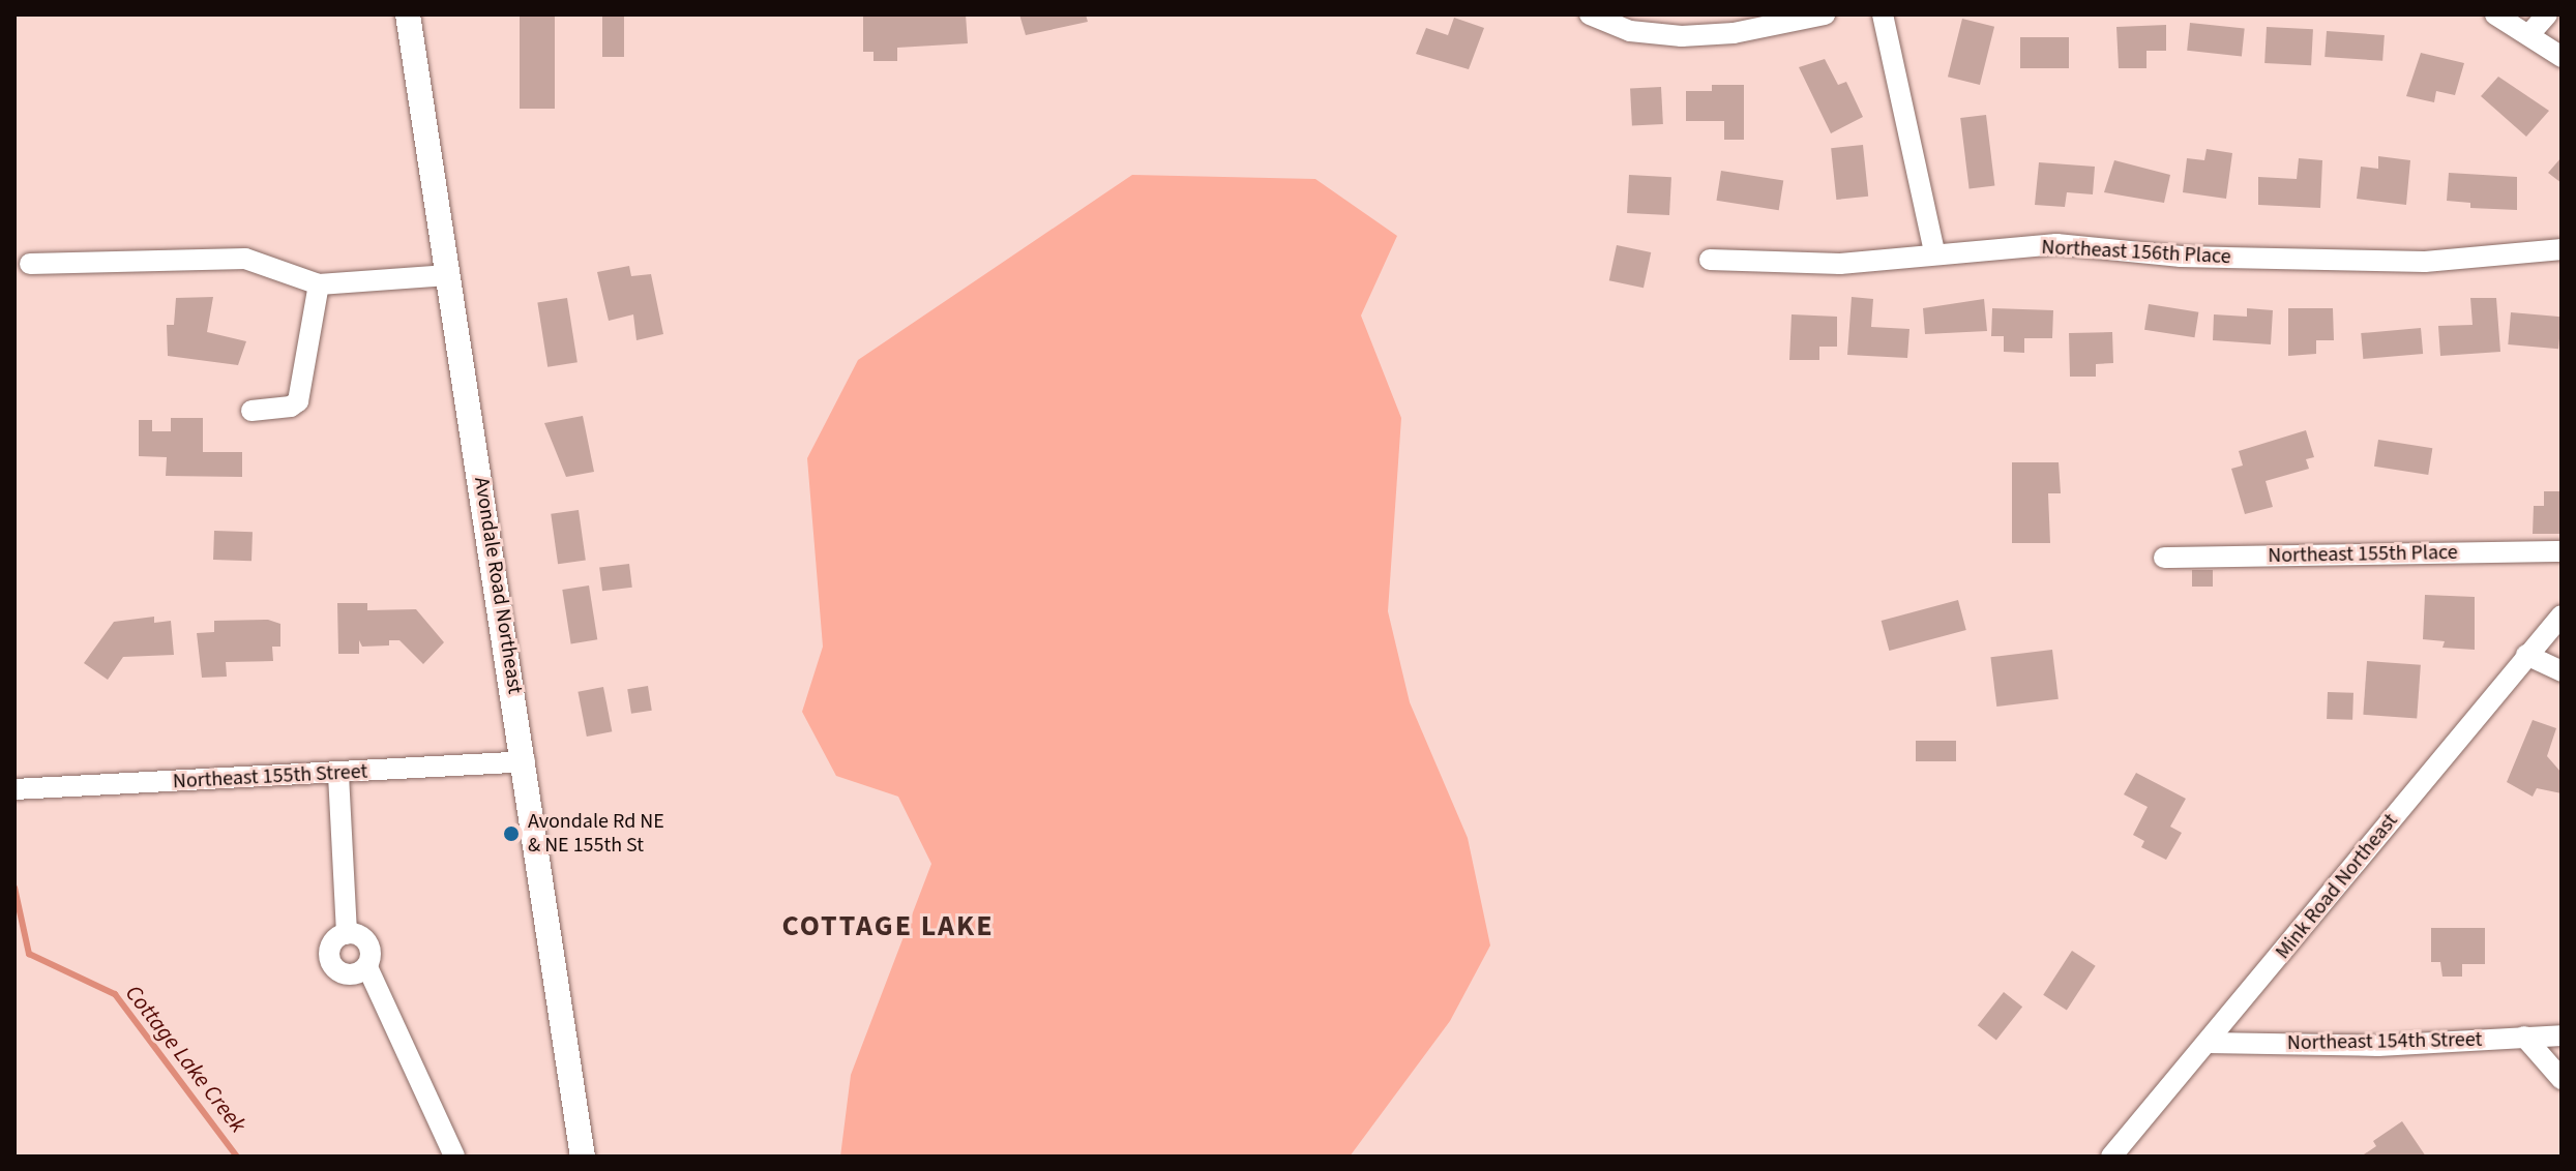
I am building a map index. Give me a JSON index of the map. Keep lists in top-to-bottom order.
{
  "streets": {
    "main road": ["Avondale Road Northeast"],
    "street": [
      "Northeast 156th Place",
      "Northeast 155th Place",
      "Northeast 155th Street",
      "Mink Road Northeast",
      "Northeast 154th Street"
    ]
  },
  "crossings": [
    ["Avondale Road Northeast", "Northeast 155th Street"],
    ["Mink Road Northeast", "Northeast 154th Street"]
  ],
  "districts": ["COTTAGE LAKE"],
  "water": ["Cottage Lake Creek"],
  "places": ["Avondale Rd NE & NE 155th St"]
}
